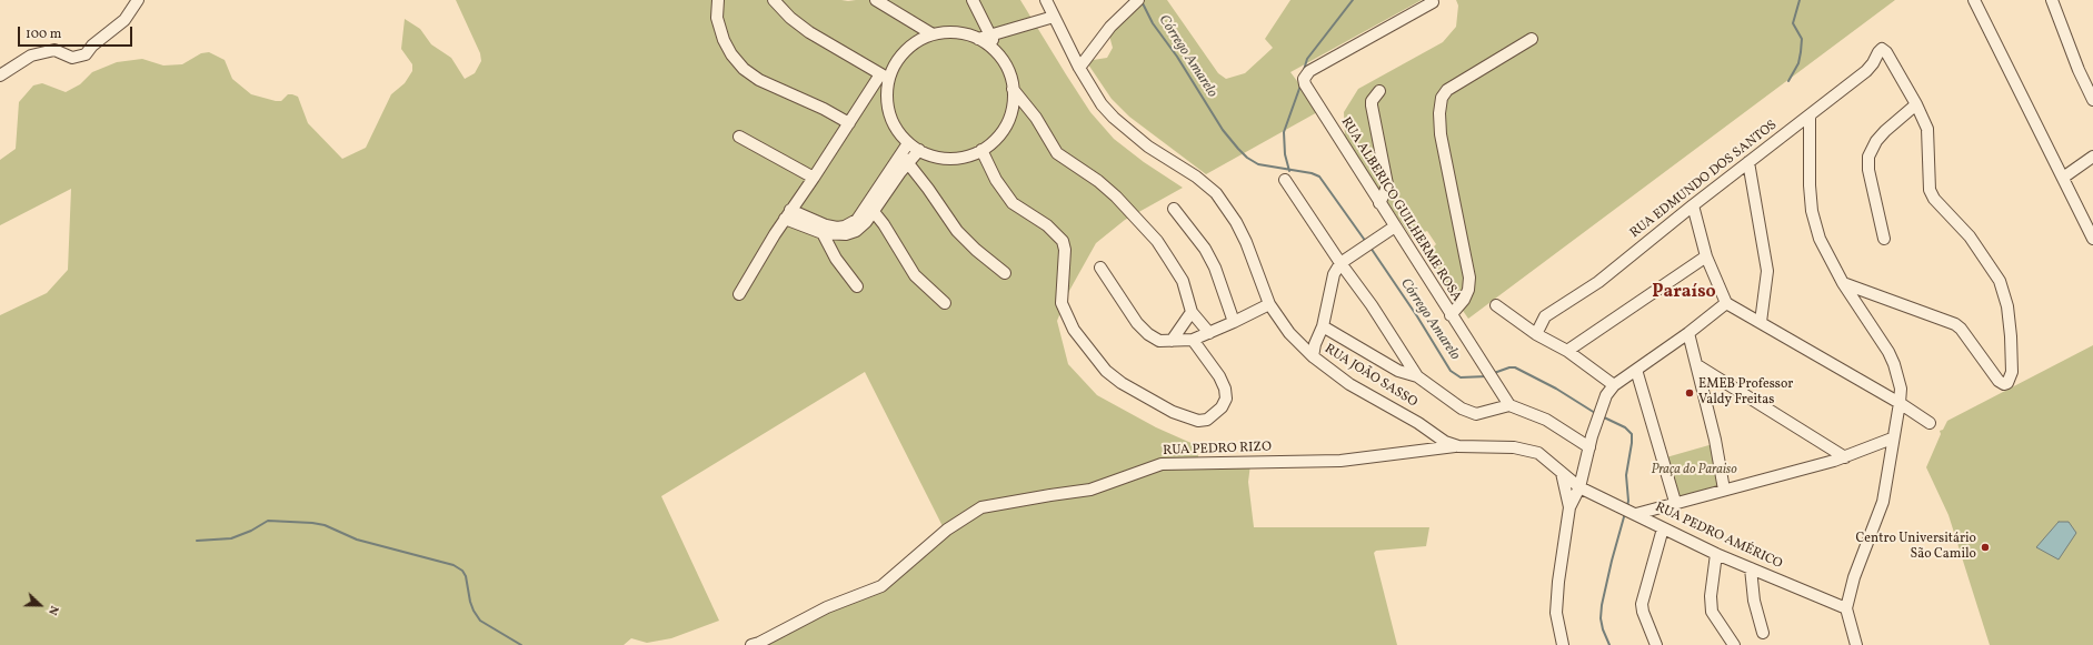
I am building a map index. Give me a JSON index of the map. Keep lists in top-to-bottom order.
{
  "streets": {
    "street": [
      "RUA EDMUNDO DOS SANTOS",
      "RUA ALBERICO GUILHERME ROSA",
      "RUA JOÃO SASSO",
      "RUA PEDRO RIZO",
      "RUA PEDRO AMÉRICO"
    ]
  },
  "crossings": [
    ["RUA JOÃO SASSO", "RUA PEDRO RIZO"],
    ["RUA JOÃO SASSO", "RUA PEDRO AMÉRICO"]
  ],
  "districts": ["Paraíso"],
  "water": ["Córrego Amarelo"],
  "parks": ["Praça do Paraiso"],
  "places": ["EMEB Professor Valdy Freitas", "Centro Universitário São Camilo"],
  "scale_bar": "100 m",
  "north": "right"
}
